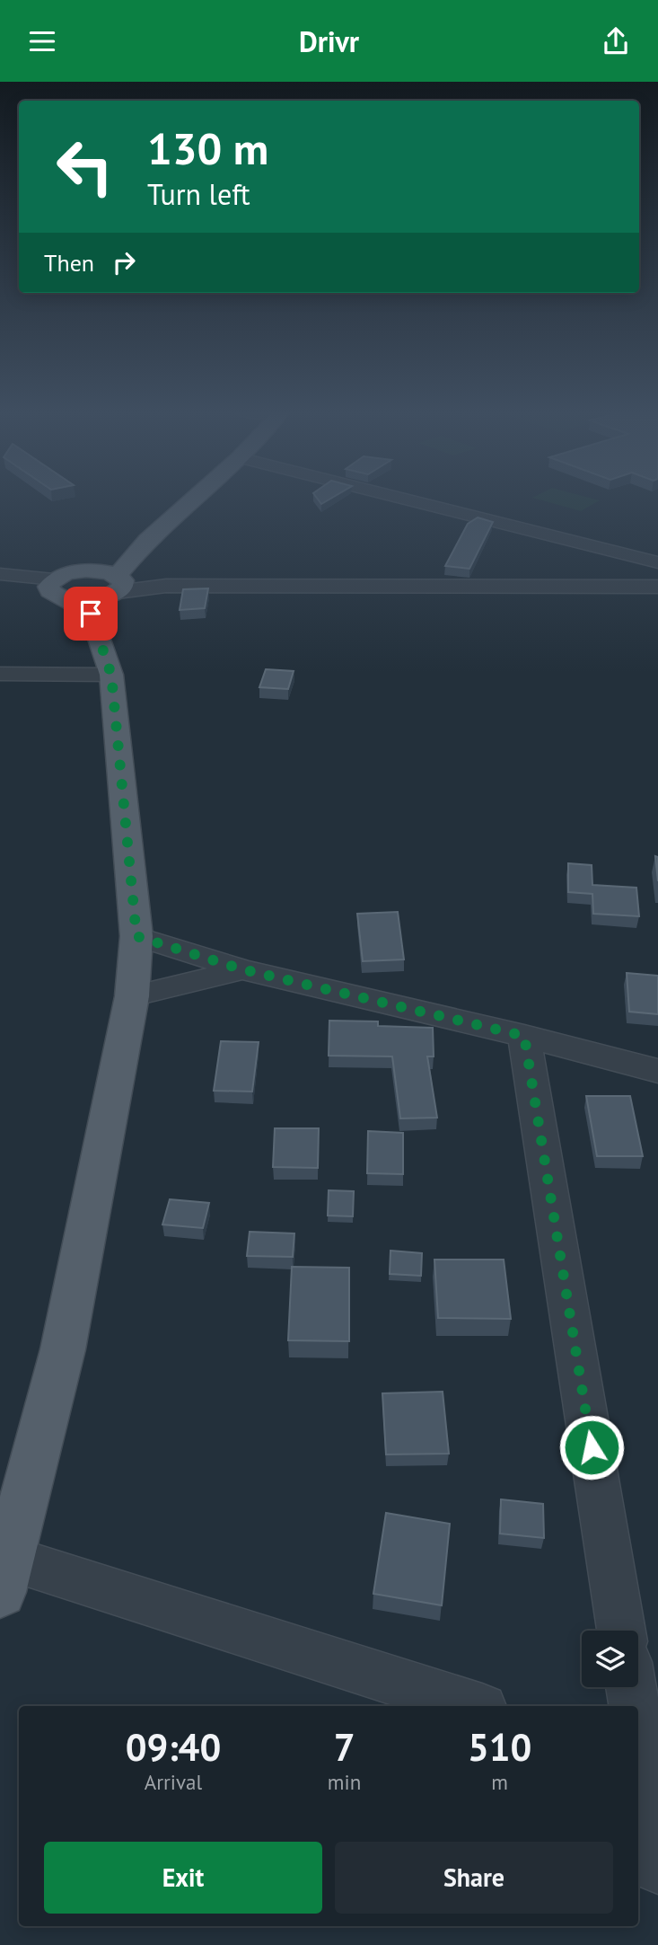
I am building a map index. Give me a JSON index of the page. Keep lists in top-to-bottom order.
{
  "page": {
    "header": "Drivr",
    "turn": ["130 m", "Turn left"],
    "then": "Then",
    "eta": [
      "09:40",
      "Arrival",
      "7",
      "min",
      "510",
      "m"
    ],
    "buttons": ["Exit", "Share"]
  }
}
